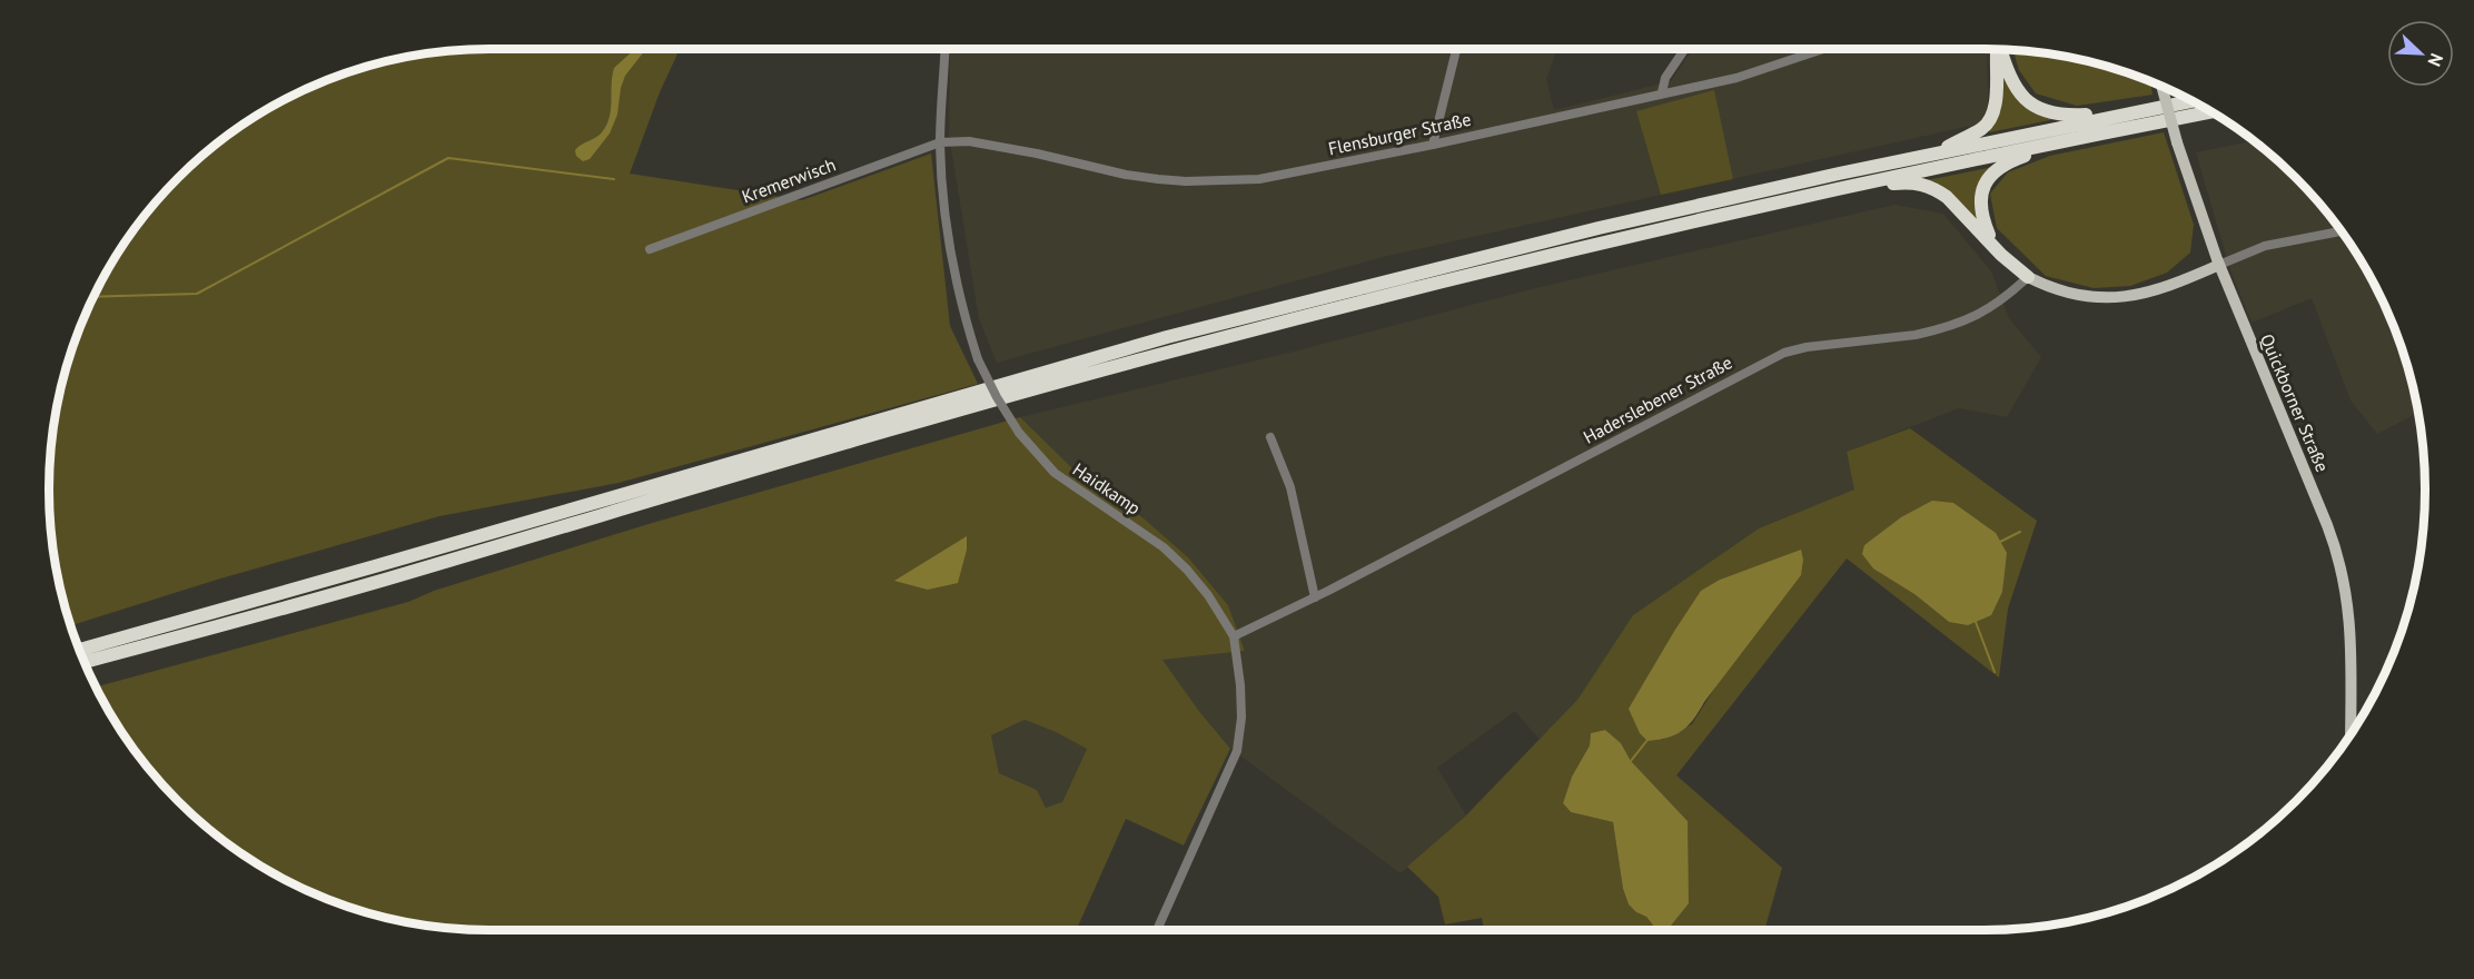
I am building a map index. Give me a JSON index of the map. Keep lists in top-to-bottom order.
{
  "streets": {
    "main road": ["Quickborner Straße"],
    "street": [
      "Flensburger Straße",
      "Kremerwisch",
      "Haderslebener Straße",
      "Haidkamp"
    ]
  },
  "crossings": [
    ["Flensburger Straße", "Kremerwisch"],
    ["Flensburger Straße", "Haidkamp"],
    ["Kremerwisch", "Haidkamp"],
    ["Haderslebener Straße", "Haidkamp"]
  ],
  "north": "bottom right"
}
